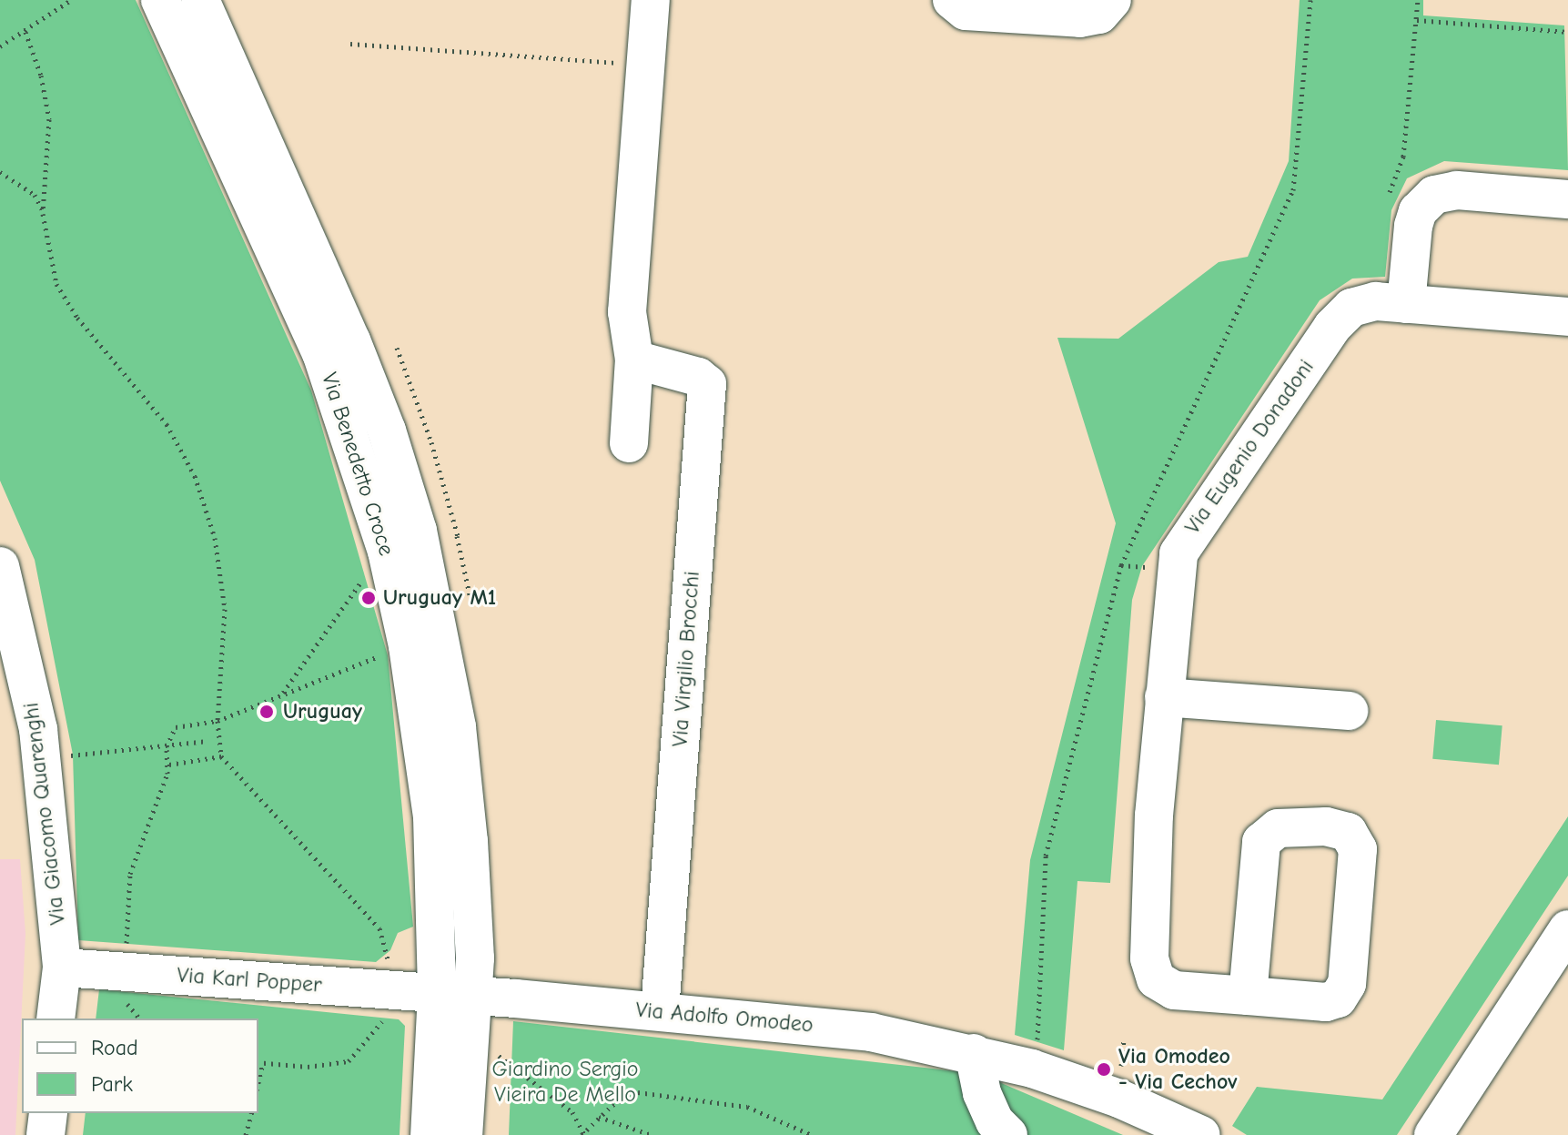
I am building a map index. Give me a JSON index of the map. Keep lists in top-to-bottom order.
{
  "streets": {
    "street": [
      "Via Eugenio Donadoni",
      "Via Benedetto Croce",
      "Via Virgilio Brocchi",
      "Via Giacomo Quarenghi",
      "Via Karl Popper",
      "Via Adolfo Omodeo"
    ]
  },
  "crossings": [
    ["Via Benedetto Croce", "Via Karl Popper"],
    ["Via Benedetto Croce", "Via Adolfo Omodeo"],
    ["Via Virgilio Brocchi", "Via Adolfo Omodeo"],
    ["Via Giacomo Quarenghi", "Via Karl Popper"],
    ["Via Karl Popper", "Via Adolfo Omodeo"]
  ],
  "parks": ["Giardino Sergio Vieira De Mello"],
  "places": ["Uruguay M1", "Uruguay", "Via Omodeo - Via Cechov"],
  "legend": ["Road", "Park"]
}
